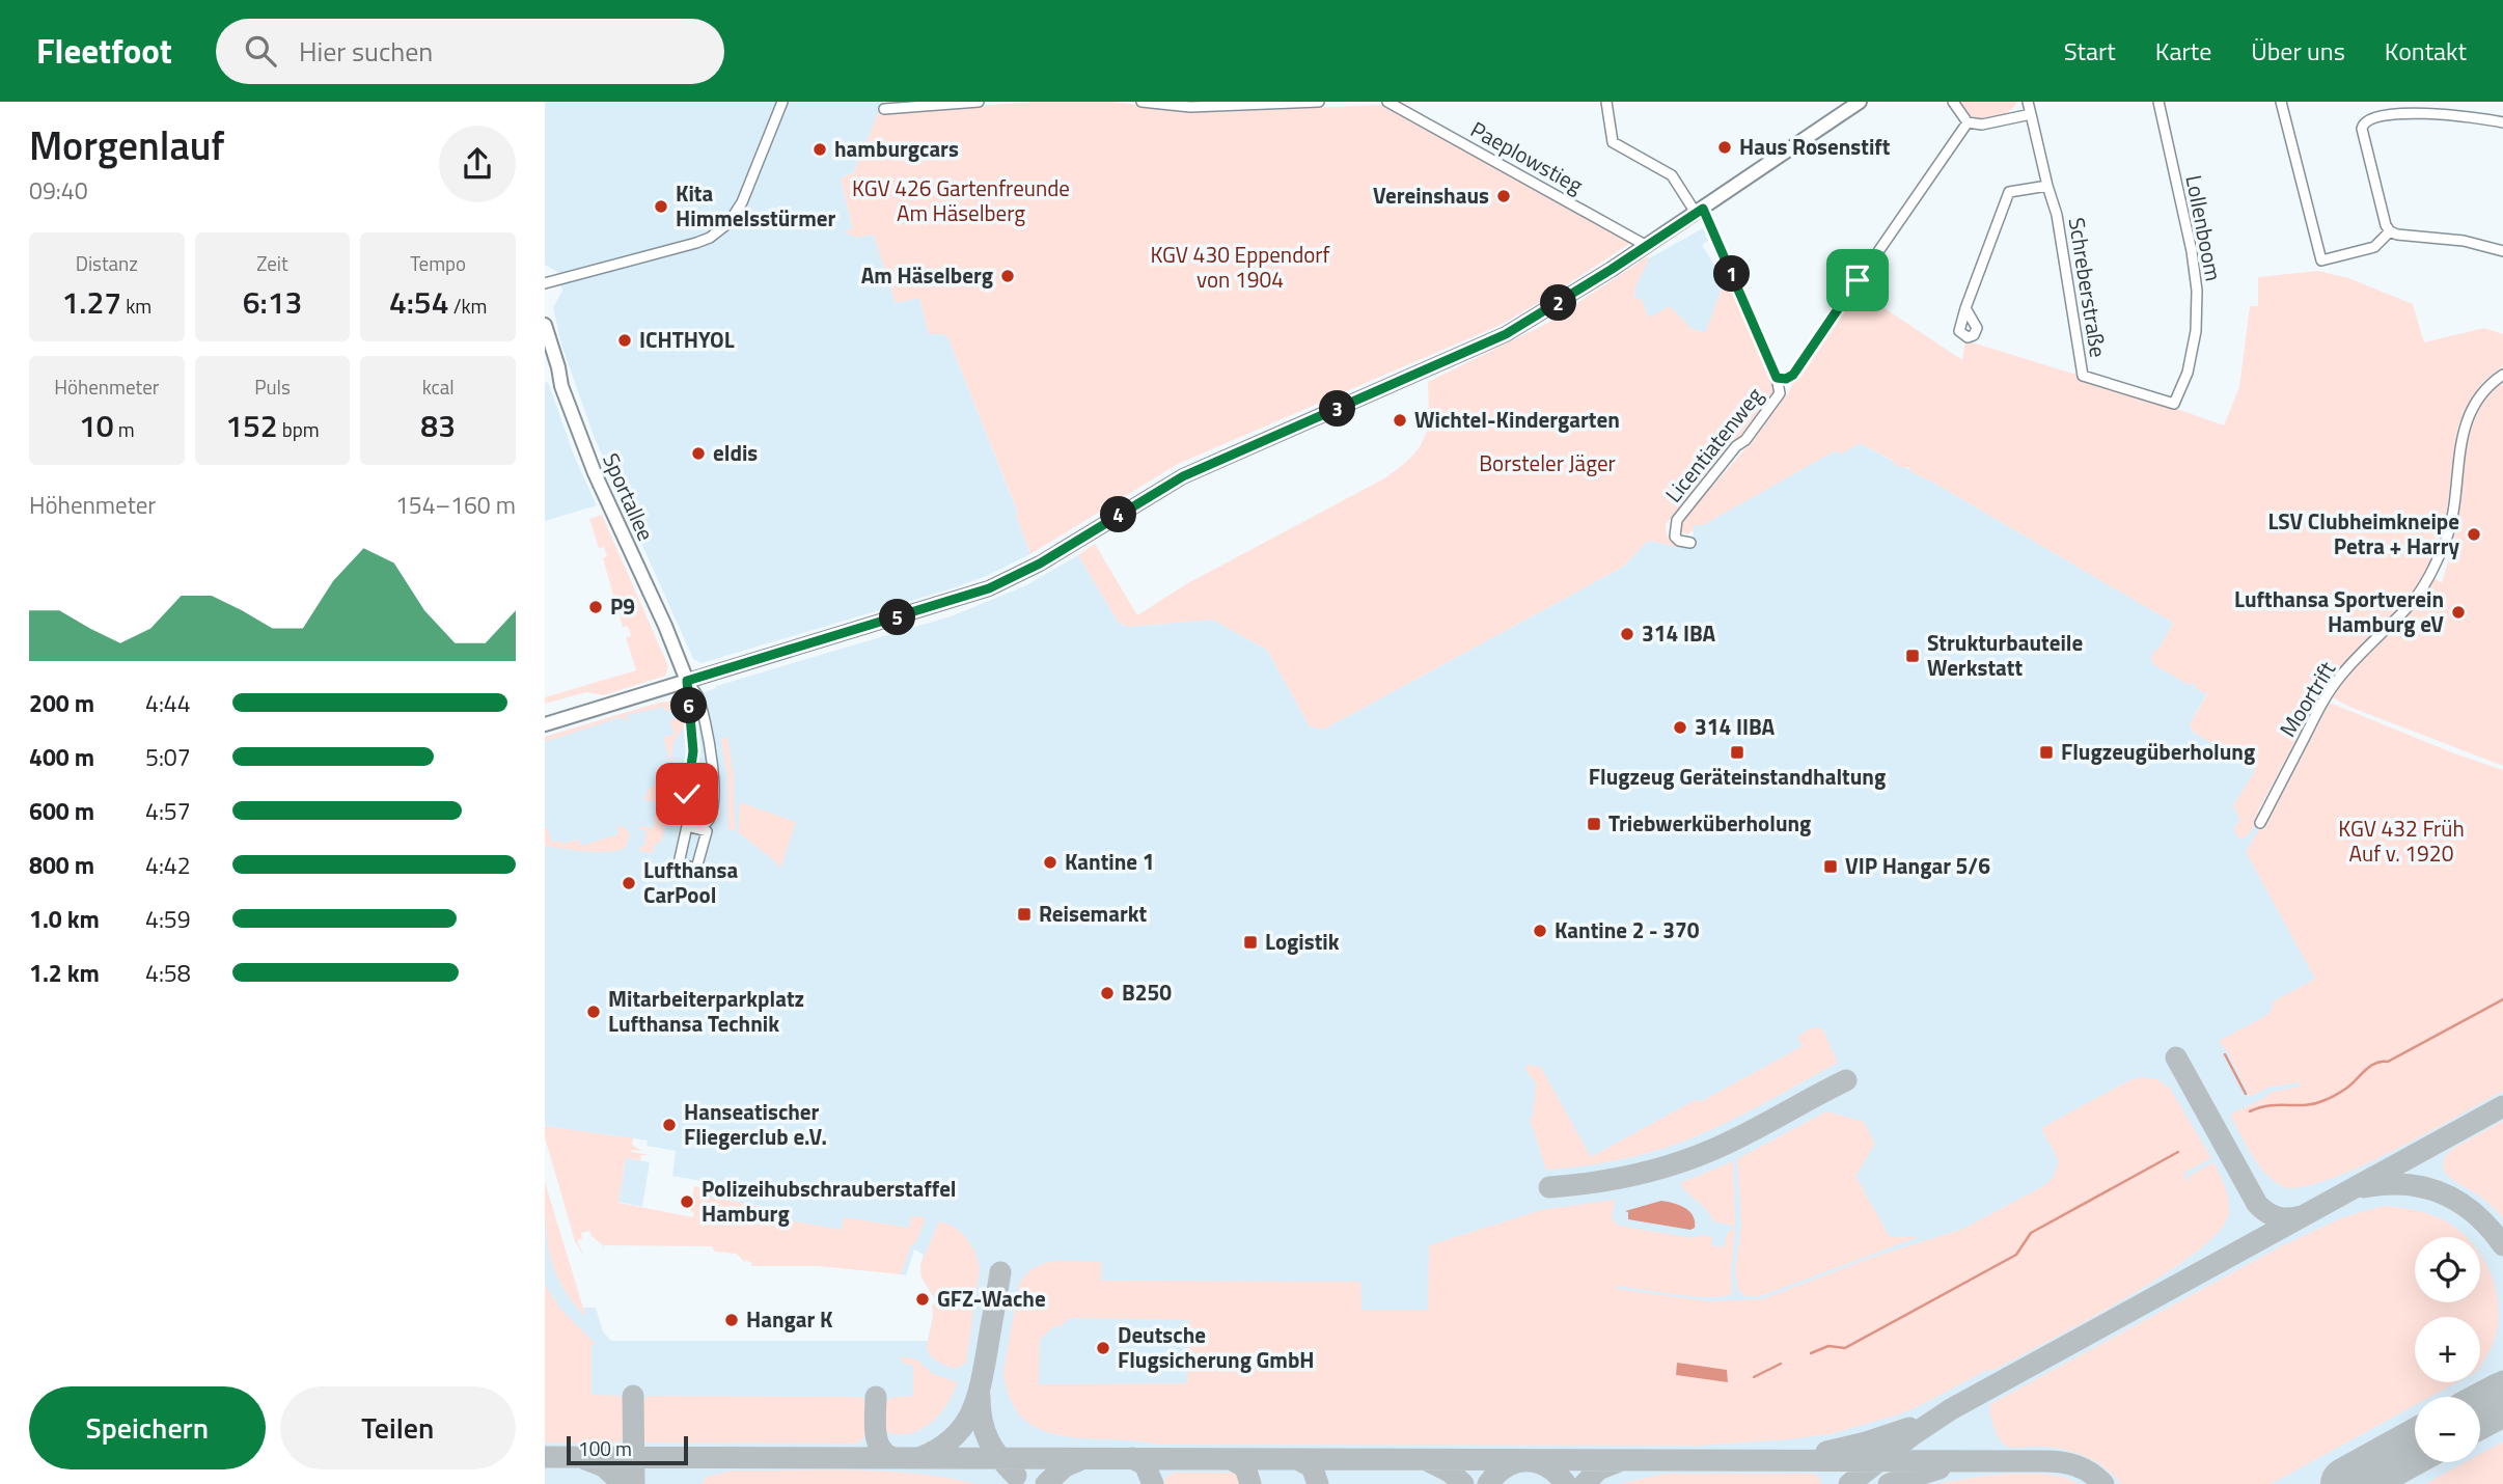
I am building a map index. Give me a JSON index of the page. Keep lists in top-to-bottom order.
{
  "streets": {
    "street": [
      "Paeplowstieg",
      "Lollenboom",
      "Schreberstraße",
      "Licentiatenweg",
      "Sportallee",
      "Moortrift"
    ]
  },
  "crossings": [
    ["Lollenboom", "Schreberstraße"]
  ],
  "parks": [
    "KGV 426 Gartenfreunde Am Häselberg",
    "KGV 430 Eppendorf von 1904",
    "Borsteler Jäger",
    "KGV 432 Früh Auf v. 1920"
  ],
  "places": {
    "other": [
      "Haus Rosenstift",
      "hamburgcars",
      "Vereinshaus",
      "Kita Himmelsstürmer",
      "Am Häselberg",
      "ICHTHYOL",
      "Wichtel-Kindergarten",
      "eldis",
      "LSV Clubheimkneipe Petra + Harry",
      "P9",
      "Lufthansa Sportverein Hamburg eV",
      "314 IBA",
      "314 IIBA",
      "Kantine 1",
      "Lufthansa CarPool",
      "Kantine 2 - 370",
      "B250",
      "Mitarbeiterparkplatz Lufthansa Technik",
      "Hanseatischer Fliegerclub e.V.",
      "Polizeihubschrauberstaffel Hamburg",
      "GFZ-Wache",
      "Hangar K",
      "Deutsche Flugsicherung GmbH"
    ],
    "transit": [
      "Strukturbauteile Werkstatt",
      "Flugzeug Geräteinstandhaltung",
      "Flugzeugüberholung",
      "Triebwerküberholung",
      "VIP Hangar 5/6",
      "Reisemarkt",
      "Logistik"
    ]
  },
  "scale_bar": "100 m",
  "page": {
    "header": "Fleetfoot",
    "search": "Hier suchen",
    "nav": [
      "Start",
      "Karte",
      "Über uns",
      "Kontakt"
    ],
    "heading": ["Morgenlauf", "09:40"],
    "stats": [
      ["Distanz", "1.27 km"],
      ["Zeit", "6:13"],
      ["Tempo", "4:54 /km"],
      ["Höhenmeter", "10 m"],
      ["Puls", "152 bpm"],
      ["kcal", "83"]
    ],
    "pins": [
      "1",
      "2",
      "3",
      "4",
      "5",
      "6"
    ],
    "chart": ["Höhenmeter", "154–160 m"],
    "list": [
      {
        "name": "200 m",
        "note": "4:44"
      },
      {
        "name": "400 m",
        "note": "5:07"
      },
      {
        "name": "600 m",
        "note": "4:57"
      },
      {
        "name": "800 m",
        "note": "4:42"
      },
      {
        "name": "1.0 km",
        "note": "4:59"
      },
      {
        "name": "1.2 km",
        "note": "4:58"
      }
    ],
    "map_buttons": ["+", "−"],
    "buttons": ["Speichern", "Teilen"],
    "scale": "100 m"
  }
}
